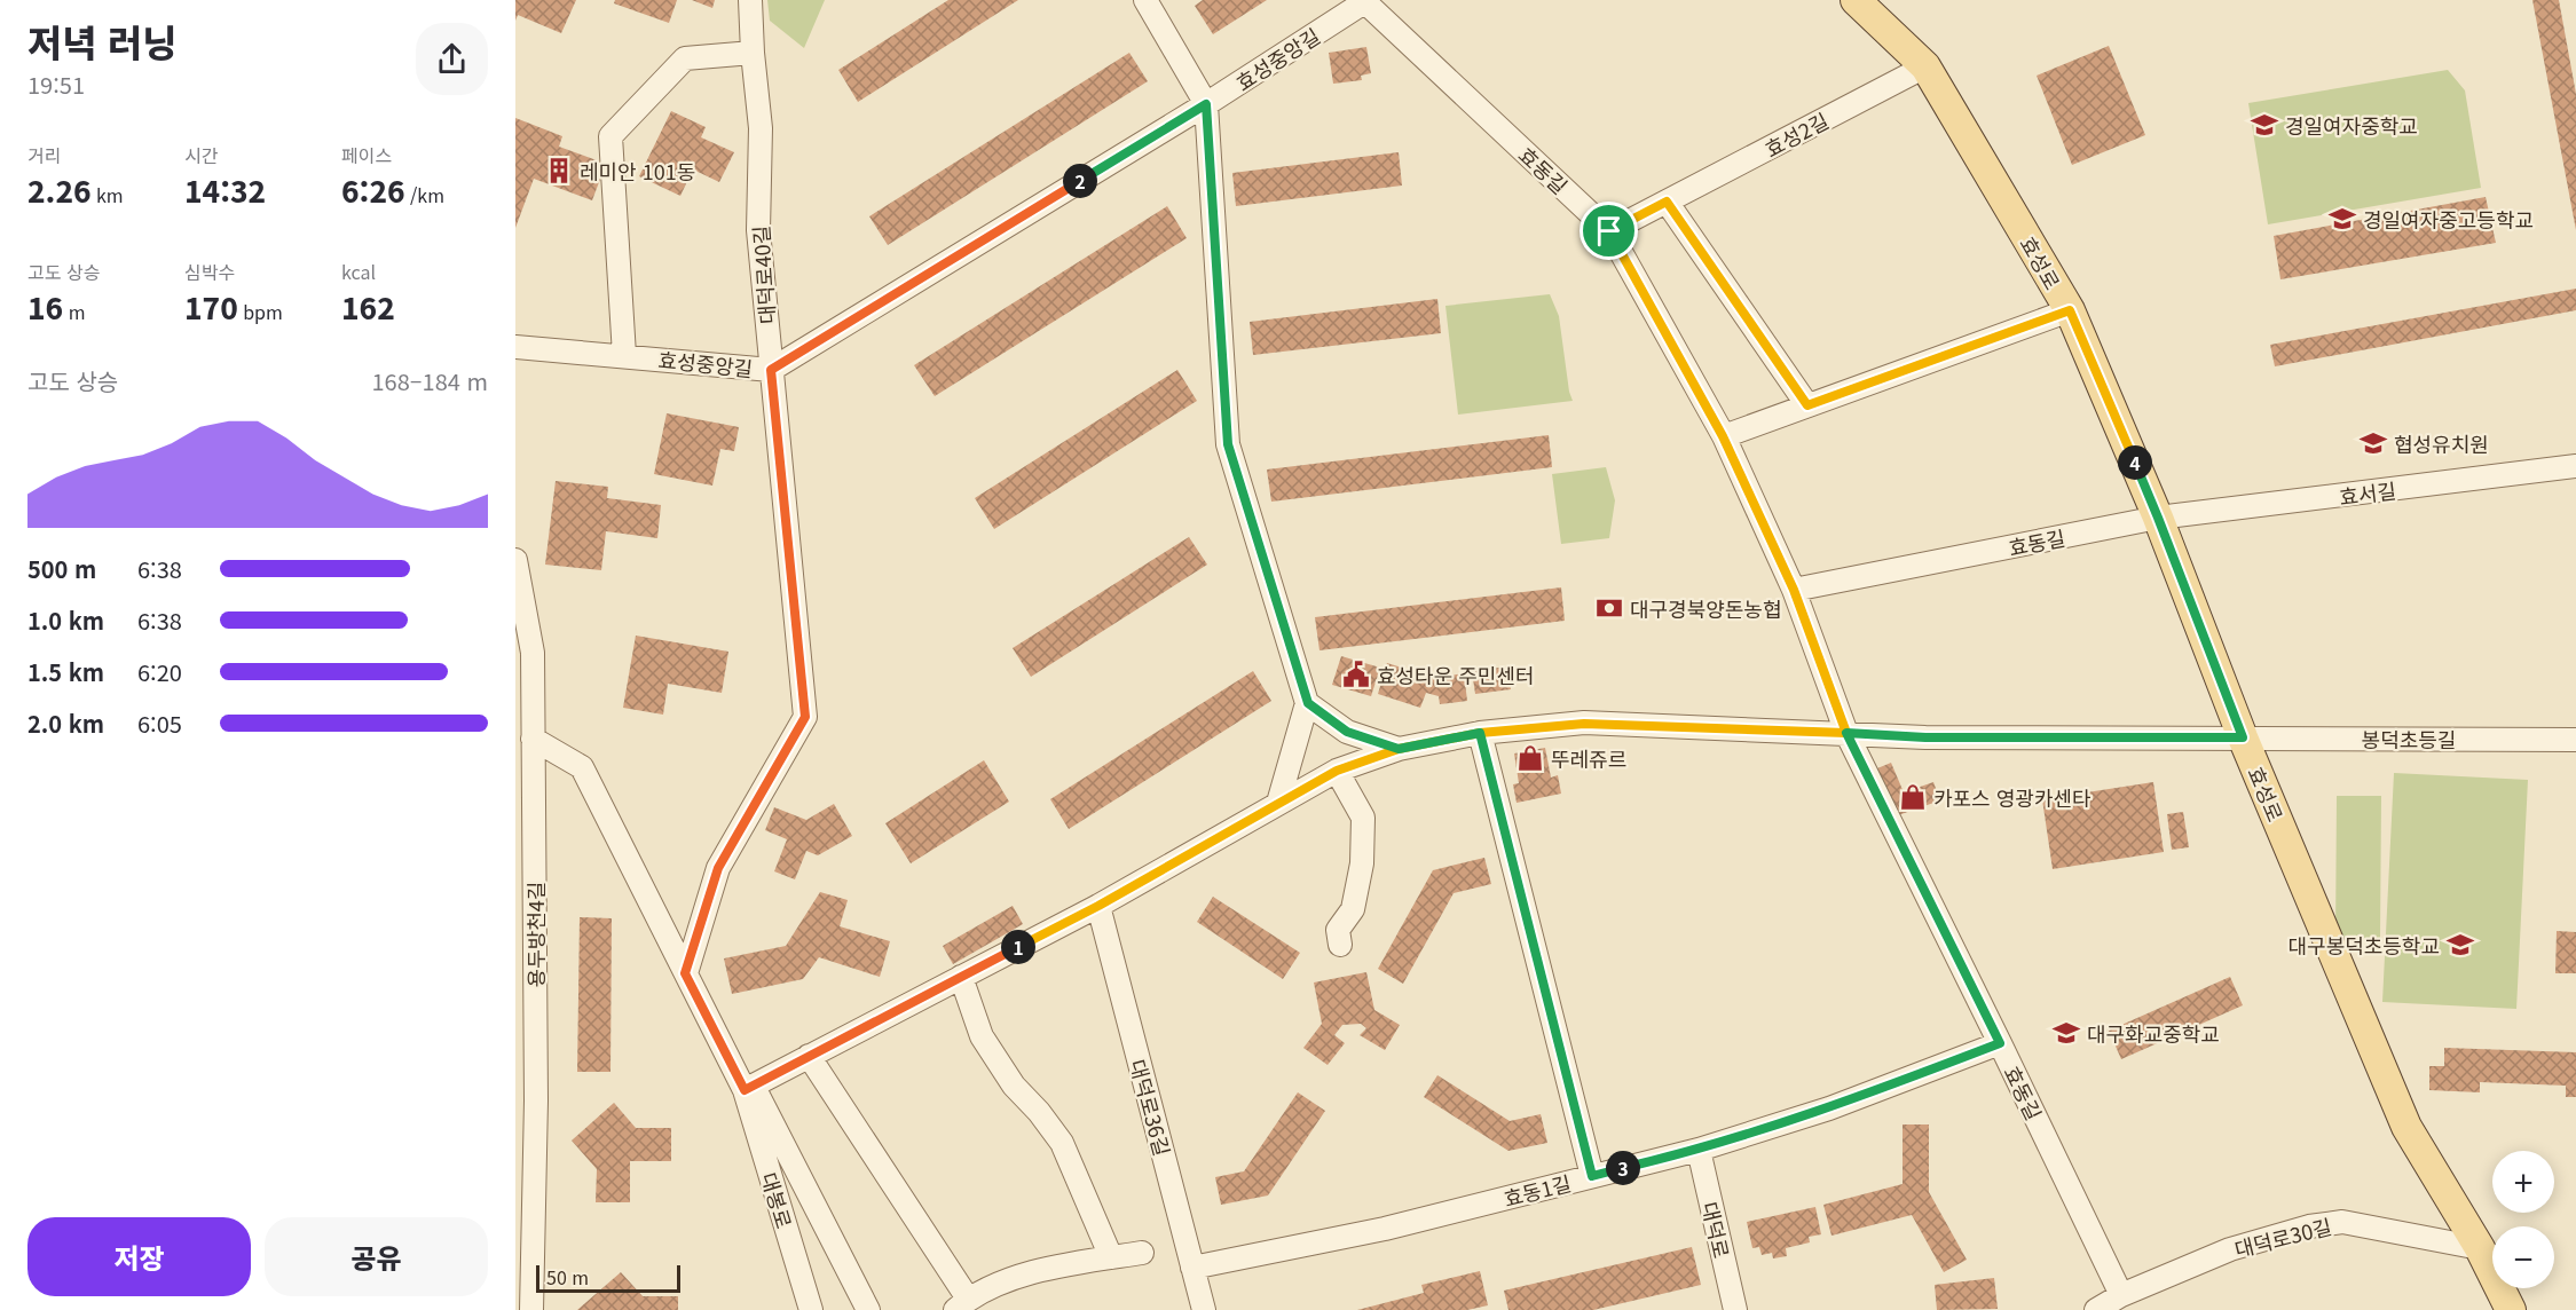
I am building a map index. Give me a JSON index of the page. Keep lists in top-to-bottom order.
{
  "streets": {
    "main road": ["효성로"],
    "street": [
      "효성중앙길",
      "효성2길",
      "효동길",
      "대덕로40길",
      "효서길",
      "봉덕초등길",
      "용두방천4길",
      "대덕로36길",
      "효동1길",
      "대봉로",
      "대덕로",
      "대덕로30길"
    ]
  },
  "crossings": [
    ["효성중앙길", "효동길"],
    ["효성중앙길", "대덕로40길"],
    ["효성2길", "효동길"],
    ["효성2길", "효성로"],
    ["효동길", "효성로"],
    ["효동길", "효서길"],
    ["효동길", "봉덕초등길"],
    ["효동길", "효동1길"],
    ["효동길", "대덕로30길"],
    ["효성로", "효서길"],
    ["효성로", "봉덕초등길"],
    ["효성로", "대덕로30길"],
    ["봉덕초등길", "대덕로36길"],
    ["봉덕초등길", "대봉로"],
    ["대덕로36길", "효동1길"],
    ["효동1길", "대덕로"]
  ],
  "places": {
    "school or university": [
      "경일여자중학교",
      "경일여자중고등학교",
      "협성유치원",
      "대구봉덕초등학교",
      "대구화교중학교"
    ],
    "building": ["레미안 101동"],
    "bank": ["대구경북양돈농협"],
    "public building": ["효성타운 주민센터"],
    "shop": ["뚜레쥬르", "카포스 영광카센타"]
  },
  "scale_bar": "50 m",
  "page": {
    "heading": ["저녁 러닝", "19:51"],
    "stats": [
      ["거리", "2.26 km"],
      ["시간", "14:32"],
      ["페이스", "6:26 /km"],
      ["고도 상승", "16 m"],
      ["심박수", "170 bpm"],
      ["kcal", "162"]
    ],
    "pins": [
      "2",
      "4",
      "1",
      "3"
    ],
    "chart": ["고도 상승", "168–184 m"],
    "list": [
      {
        "name": "500 m",
        "note": "6:38"
      },
      {
        "name": "1.0 km",
        "note": "6:38"
      },
      {
        "name": "1.5 km",
        "note": "6:20"
      },
      {
        "name": "2.0 km",
        "note": "6:05"
      }
    ],
    "map_buttons": ["+", "−"],
    "buttons": ["저장", "공유"],
    "scale": "50 m"
  }
}
